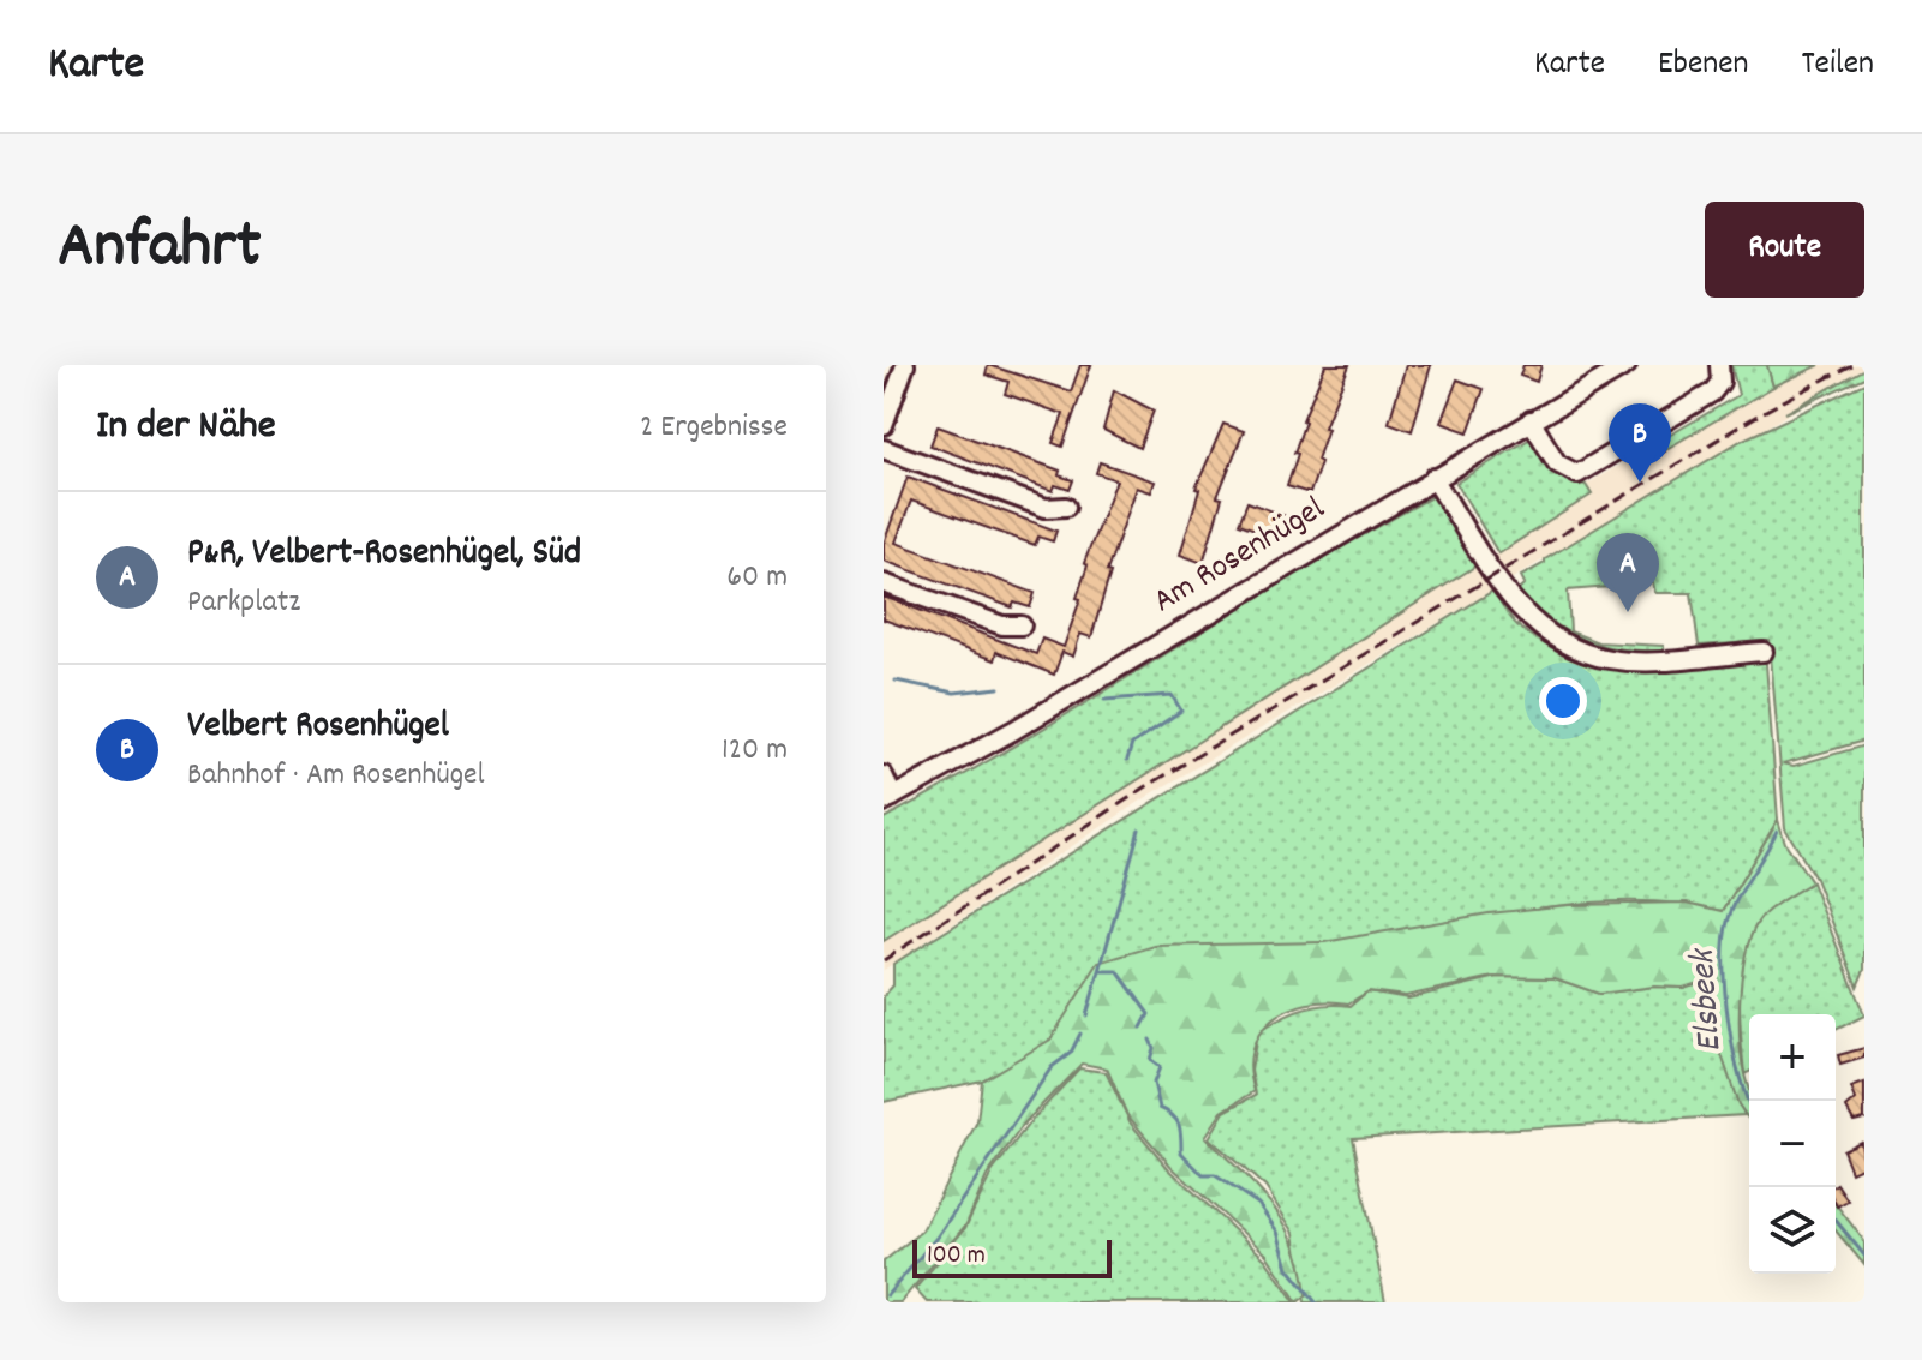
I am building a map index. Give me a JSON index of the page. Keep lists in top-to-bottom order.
{
  "streets": {
    "street": ["Am Rosenhügel"]
  },
  "water": ["Elsbeek"],
  "scale_bar": "100 m",
  "page": {
    "header": "Karte",
    "nav": ["Karte", "Ebenen", "Teilen"],
    "title": "Anfahrt",
    "buttons": "Route",
    "heading": ["In der Nähe", "2 Ergebnisse"],
    "pins": ["B", "A"],
    "list": [
      {
        "mark": "A",
        "name": "P&R, Velbert-Rosenhügel, Süd",
        "note": "Parkplatz",
        "value": "60 m"
      },
      {
        "mark": "B",
        "name": "Velbert Rosenhügel",
        "note": "Bahnhof · Am Rosenhügel",
        "value": "120 m"
      }
    ],
    "map_buttons": ["+", "−"],
    "scale": "100 m"
  }
}
